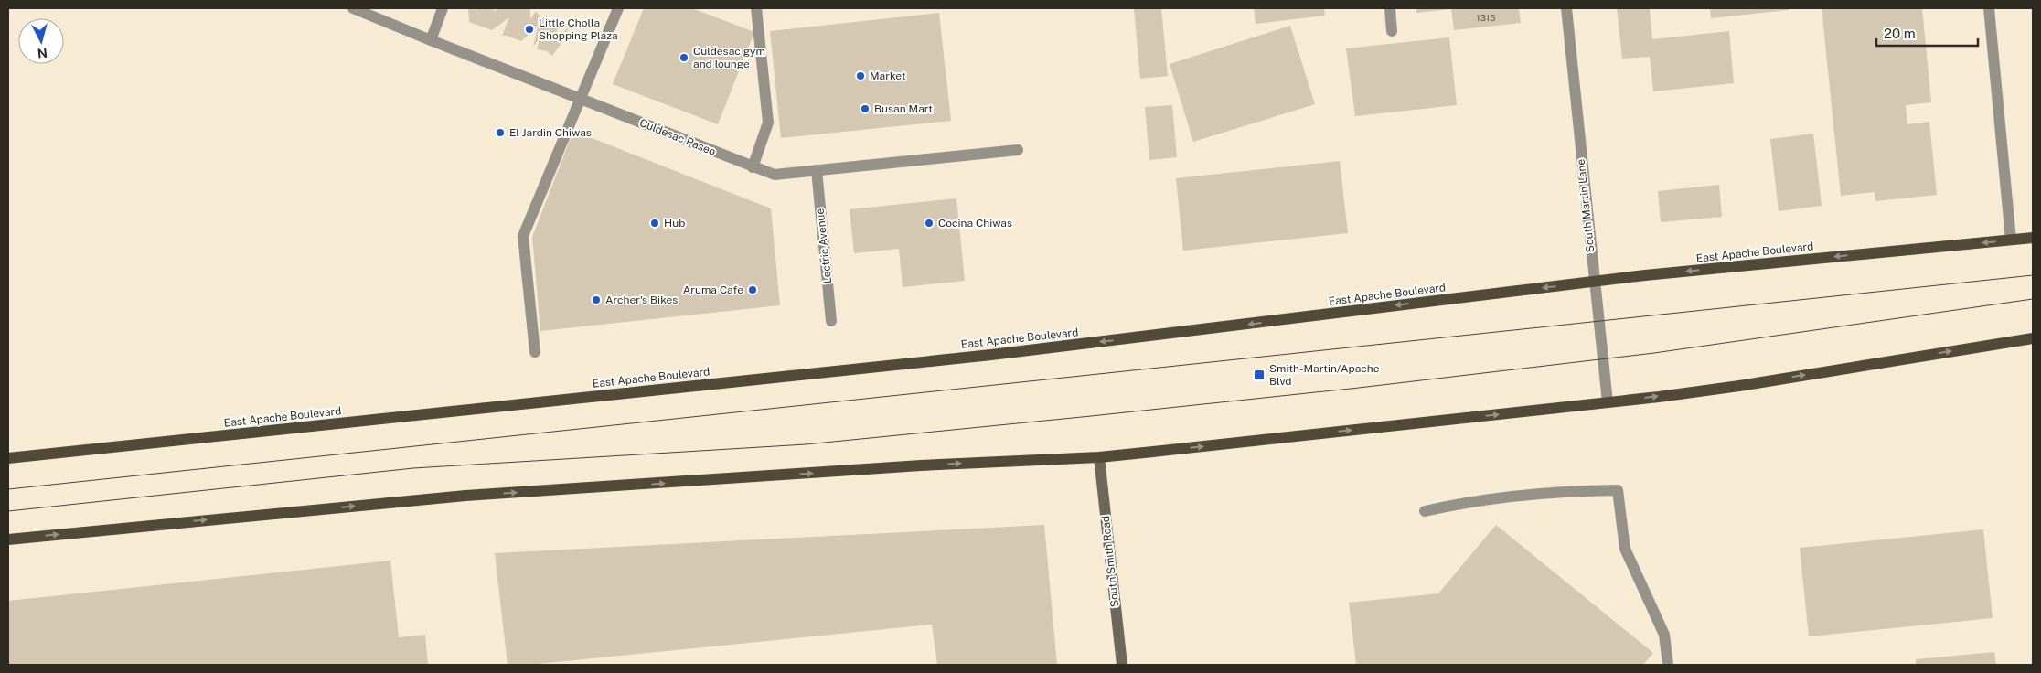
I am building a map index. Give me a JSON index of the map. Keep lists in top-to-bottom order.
{
  "streets": {
    "main road": ["East Apache Boulevard"],
    "street": [
      "Culdesac Paseo",
      "South Martin Lane",
      "Lectric Avenue",
      "South Smith Road"
    ]
  },
  "crossings": [
    ["Culdesac Paseo", "Lectric Avenue"],
    ["South Martin Lane", "East Apache Boulevard"]
  ],
  "places": {
    "other": [
      "Little Cholla Shopping Plaza",
      "Culdesac gym and lounge",
      "Market",
      "Busan Mart",
      "El Jardin Chiwas",
      "Hub",
      "Cocina Chiwas",
      "Aruma Cafe",
      "Archer's Bikes"
    ],
    "transit": ["Smith-Martin/Apache Blvd"]
  },
  "house_numbers": ["1315"],
  "scale_bar": "20 m",
  "north": "bottom"
}
